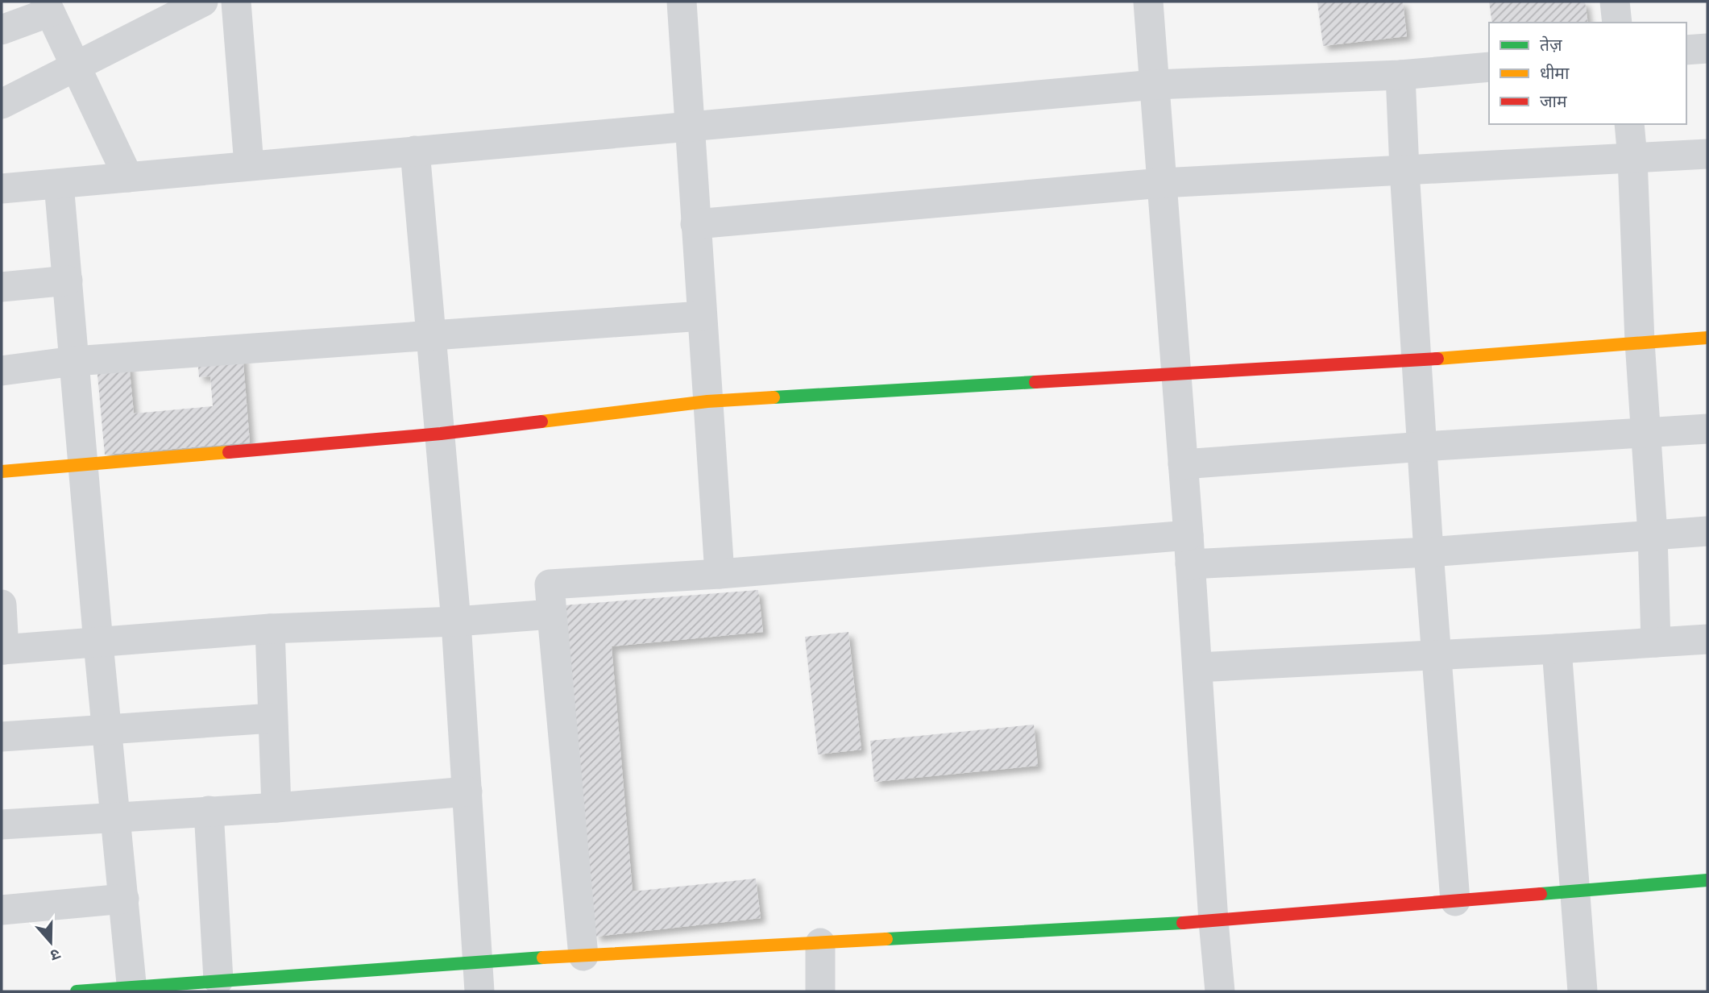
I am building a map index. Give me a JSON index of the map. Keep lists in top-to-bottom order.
{
  "legend": ["तेज़", "धीमा", "जाम"],
  "north": "bottom"
}
